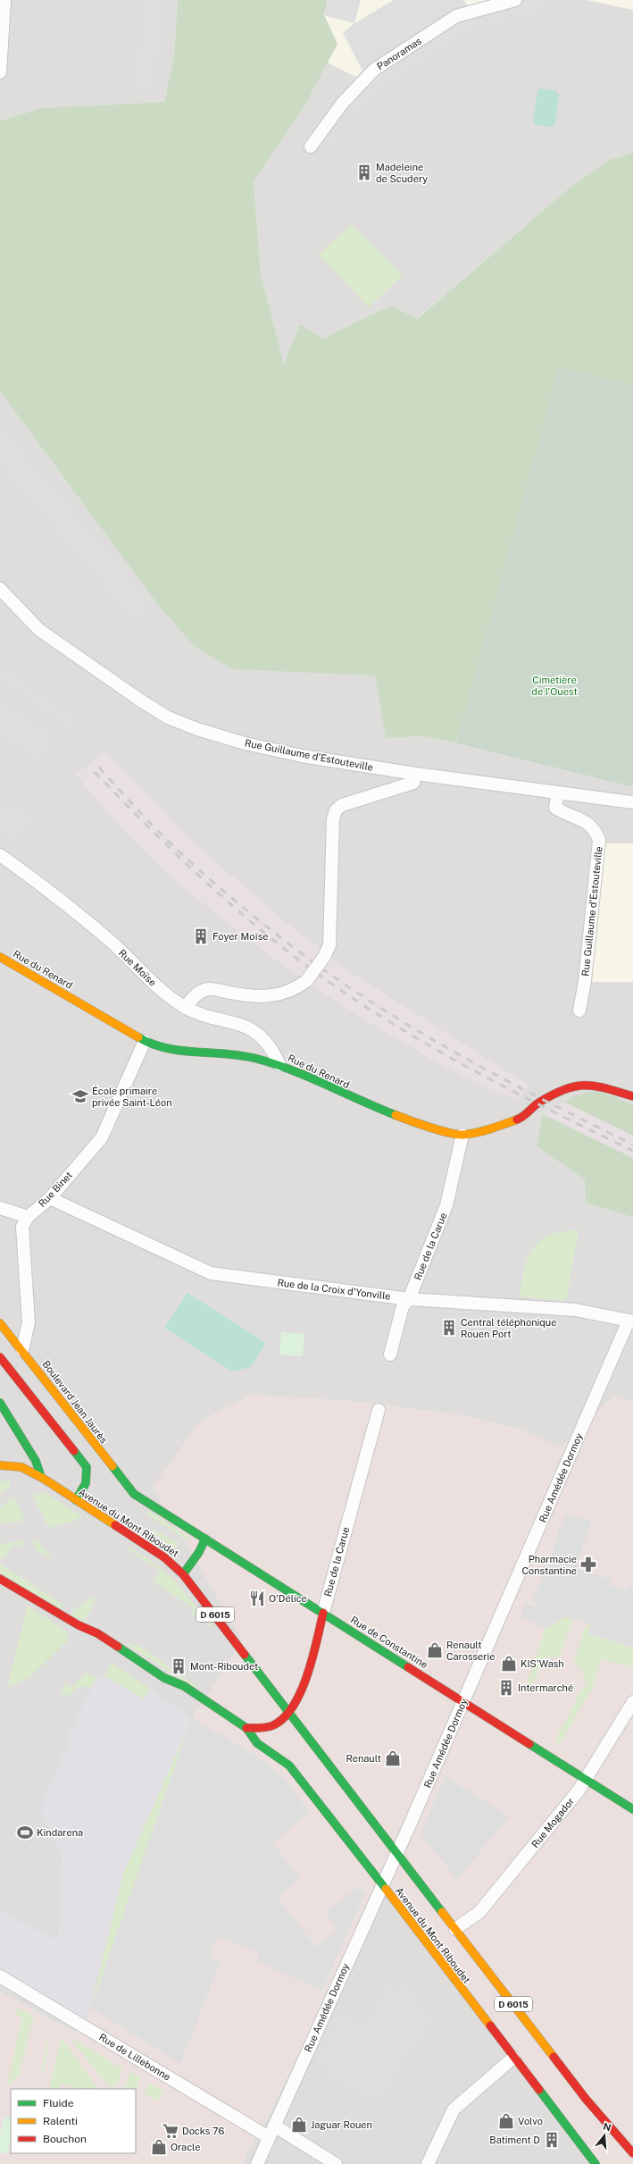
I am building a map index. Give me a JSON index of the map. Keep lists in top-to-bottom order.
{
  "streets": {
    "main road": [
      "Rue du Renard",
      "Rue de la Carue",
      "Boulevard Jean Jaurès",
      "Avenue du Mont Riboudet",
      "D 6015",
      "Rue de Constantine"
    ],
    "street": [
      "Panoramas",
      "Rue Guillaume d'Estouteville",
      "Rue Moïse",
      "Rue Binet",
      "Rue de la Croix d'Yonville",
      "Rue Amédée Dormoy",
      "Rue Mogador",
      "Rue de Lillebonne"
    ]
  },
  "crossings": [
    ["Rue Moïse", "Rue du Renard"],
    ["Rue du Renard", "Rue Binet"],
    ["Rue du Renard", "Rue de la Carue"],
    ["Rue Binet", "Rue de la Croix d'Yonville"],
    ["Rue de la Carue", "Rue de la Croix d'Yonville"],
    ["Rue de la Carue", "Avenue du Mont Riboudet"],
    ["Rue de la Carue", "Rue de Constantine"],
    ["Rue de la Croix d'Yonville", "Rue Amédée Dormoy"],
    ["Boulevard Jean Jaurès", "Rue de Constantine"],
    ["Rue Amédée Dormoy", "Avenue du Mont Riboudet"],
    ["Rue Amédée Dormoy", "Rue de Constantine"],
    ["Rue Amédée Dormoy", "Rue de Lillebonne"],
    ["Avenue du Mont Riboudet", "D 6015"],
    ["Avenue du Mont Riboudet", "Rue Mogador"],
    ["Rue de Constantine", "Rue Mogador"]
  ],
  "parks": ["Cimetière de l'Ouest"],
  "places": {
    "building": [
      "Madeleine de Scudery",
      "Foyer Moïse",
      "Central téléphonique Rouen Port",
      "Mont-Riboudet",
      "Intermarché",
      "Batiment D"
    ],
    "school or university": ["École primaire privée Saint-Léon"],
    "pharmacy": ["Pharmacie Constantine"],
    "restaurant": ["O'Délice"],
    "shop": [
      "Renault Carosserie",
      "KIS'Wash",
      "Renault",
      "Volvo",
      "Jaguar Rouen",
      "Oracle"
    ],
    "sports": ["Kindarena"],
    "supermarket": ["Docks 76"]
  },
  "legend": ["Fluide", "Ralenti", "Bouchon"],
  "north": "top"
}
